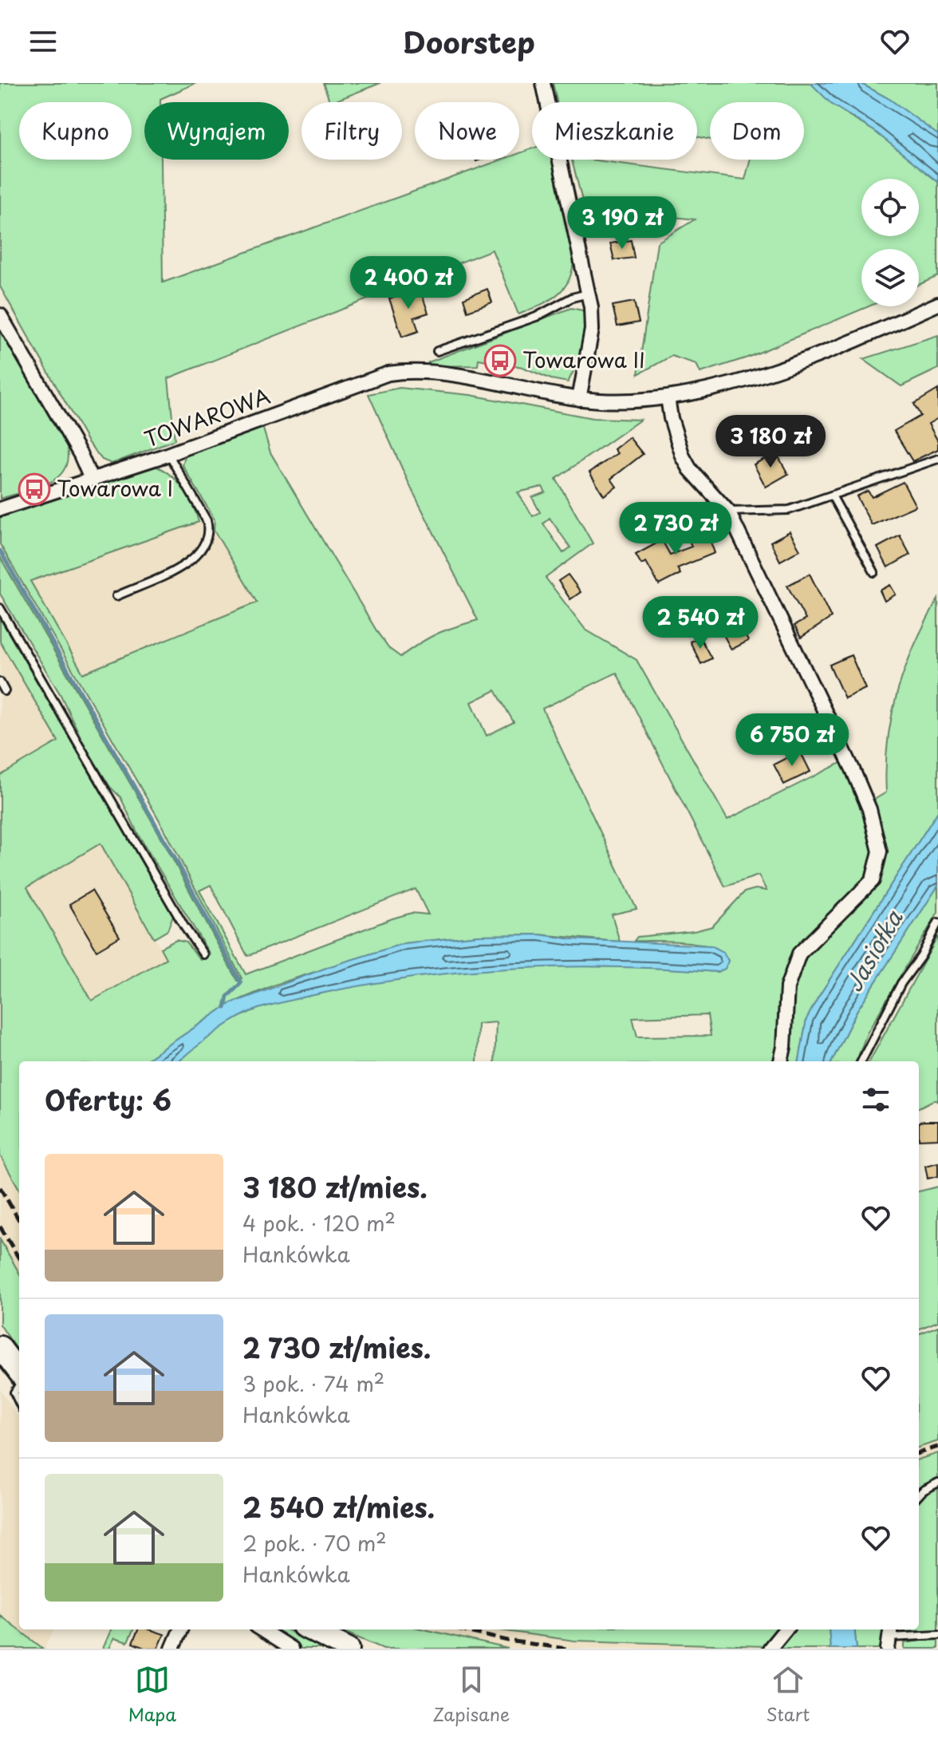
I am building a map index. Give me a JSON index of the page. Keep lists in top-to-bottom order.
{
  "streets": {
    "street": ["TOWAROWA"]
  },
  "water": ["Jasiołka"],
  "places": {
    "bus stop": ["Towarowa II", "Towarowa I"]
  },
  "page": {
    "header": "Doorstep",
    "chip": [
      "Kupno",
      "Wynajem",
      "Filtry",
      "Nowe",
      "Mieszkanie",
      "Dom"
    ],
    "price": [
      "3 190 zł",
      "2 400 zł",
      "3 180 zł",
      "2 730 zł",
      "2 540 zł",
      "6 750 zł"
    ],
    "heading": "Oferty: 6",
    "list": [
      {
        "name": "3 180 zł/mies.",
        "note": "4 pok. · 120 m² · Hankówka"
      },
      {
        "name": "2 730 zł/mies.",
        "note": "3 pok. · 74 m² · Hankówka"
      },
      {
        "name": "2 540 zł/mies.",
        "note": "2 pok. · 70 m² · Hankówka"
      }
    ],
    "tabs": ["Mapa", "Zapisane", "Start"]
  }
}
